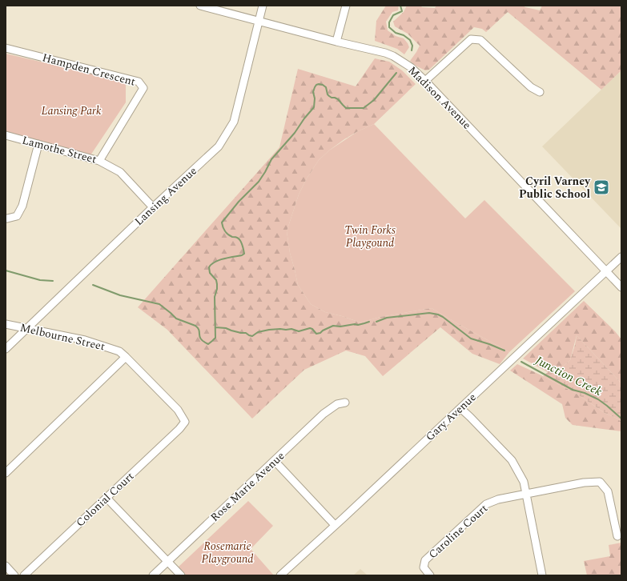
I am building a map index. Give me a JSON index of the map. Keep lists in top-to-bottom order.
{
  "streets": {
    "street": [
      "Hampden Crescent",
      "Madison Avenue",
      "Lamothe Street",
      "Lansing Avenue",
      "Melbourne Street",
      "Gary Avenue",
      "Rose Marie Avenue",
      "Colonial Court",
      "Caroline Court"
    ]
  },
  "crossings": [
    ["Hampden Crescent", "Lamothe Street"],
    ["Madison Avenue", "Lansing Avenue"],
    ["Madison Avenue", "Gary Avenue"],
    ["Lamothe Street", "Lansing Avenue"],
    ["Lansing Avenue", "Melbourne Street"],
    ["Melbourne Street", "Colonial Court"]
  ],
  "water": ["Junction Creek"],
  "parks": ["Lansing Park", "Twin Forks Playgound", "Rosemarie Playground"],
  "places": {
    "school or university": ["Cyril Varney Public School"]
  }
}
